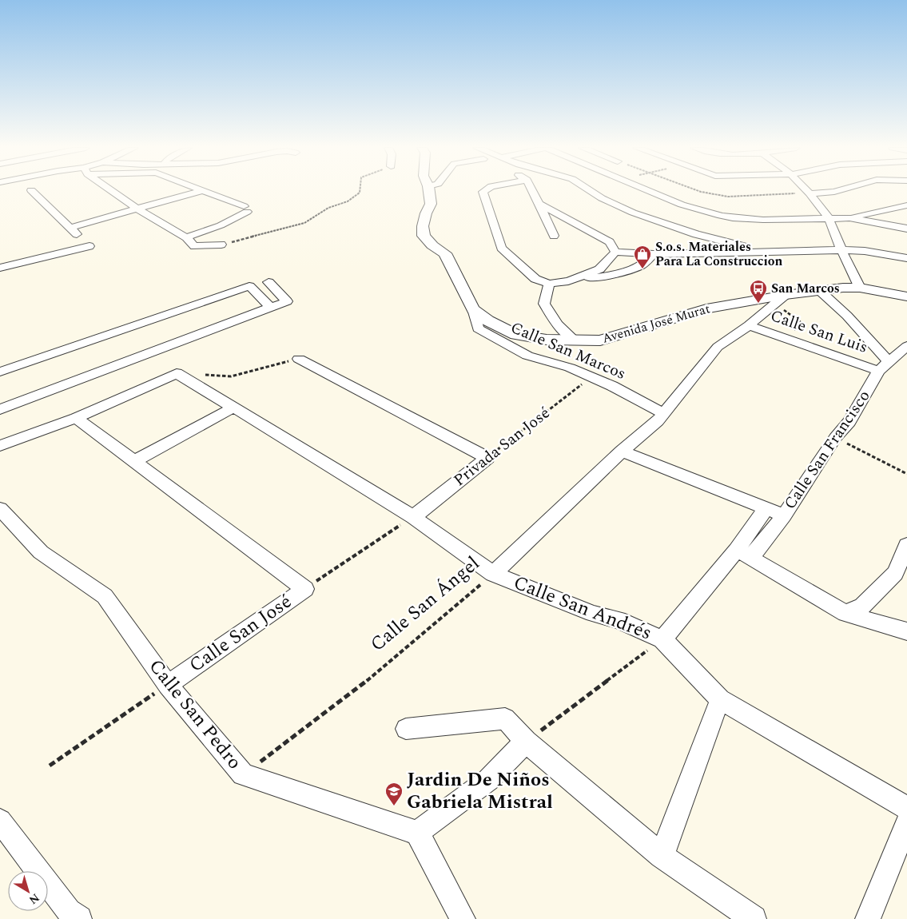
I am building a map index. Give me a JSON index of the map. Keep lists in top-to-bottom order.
{
  "streets": {
    "street": [
      "Avenida José Murat",
      "Calle San Luis",
      "Calle San Marcos",
      "Privada San José",
      "Calle San Francisco",
      "Calle San Ángel",
      "Calle San Andrés",
      "Calle San José",
      "Calle San Pedro"
    ]
  },
  "crossings": [
    ["Avenida José Murat", "Calle San Marcos"],
    ["Calle San Luis", "Calle San Francisco"],
    ["Calle San Marcos", "Privada San José"],
    ["Privada San José", "Calle San Andrés"],
    ["Privada San José", "Calle San José"],
    ["Calle San Francisco", "Calle San Ángel"],
    ["Calle San Ángel", "Calle San Andrés"],
    ["Calle San Ángel", "Calle San Pedro"],
    ["Calle San Andrés", "Calle San José"],
    ["Calle San José", "Calle San Pedro"]
  ],
  "places": {
    "shop": ["S.o.s. Materiales Para La Construccion"],
    "bus stop": ["San Marcos"],
    "school or university": ["Jardin De Niños Gabriela Mistral"]
  },
  "north": "bottom right"
}
